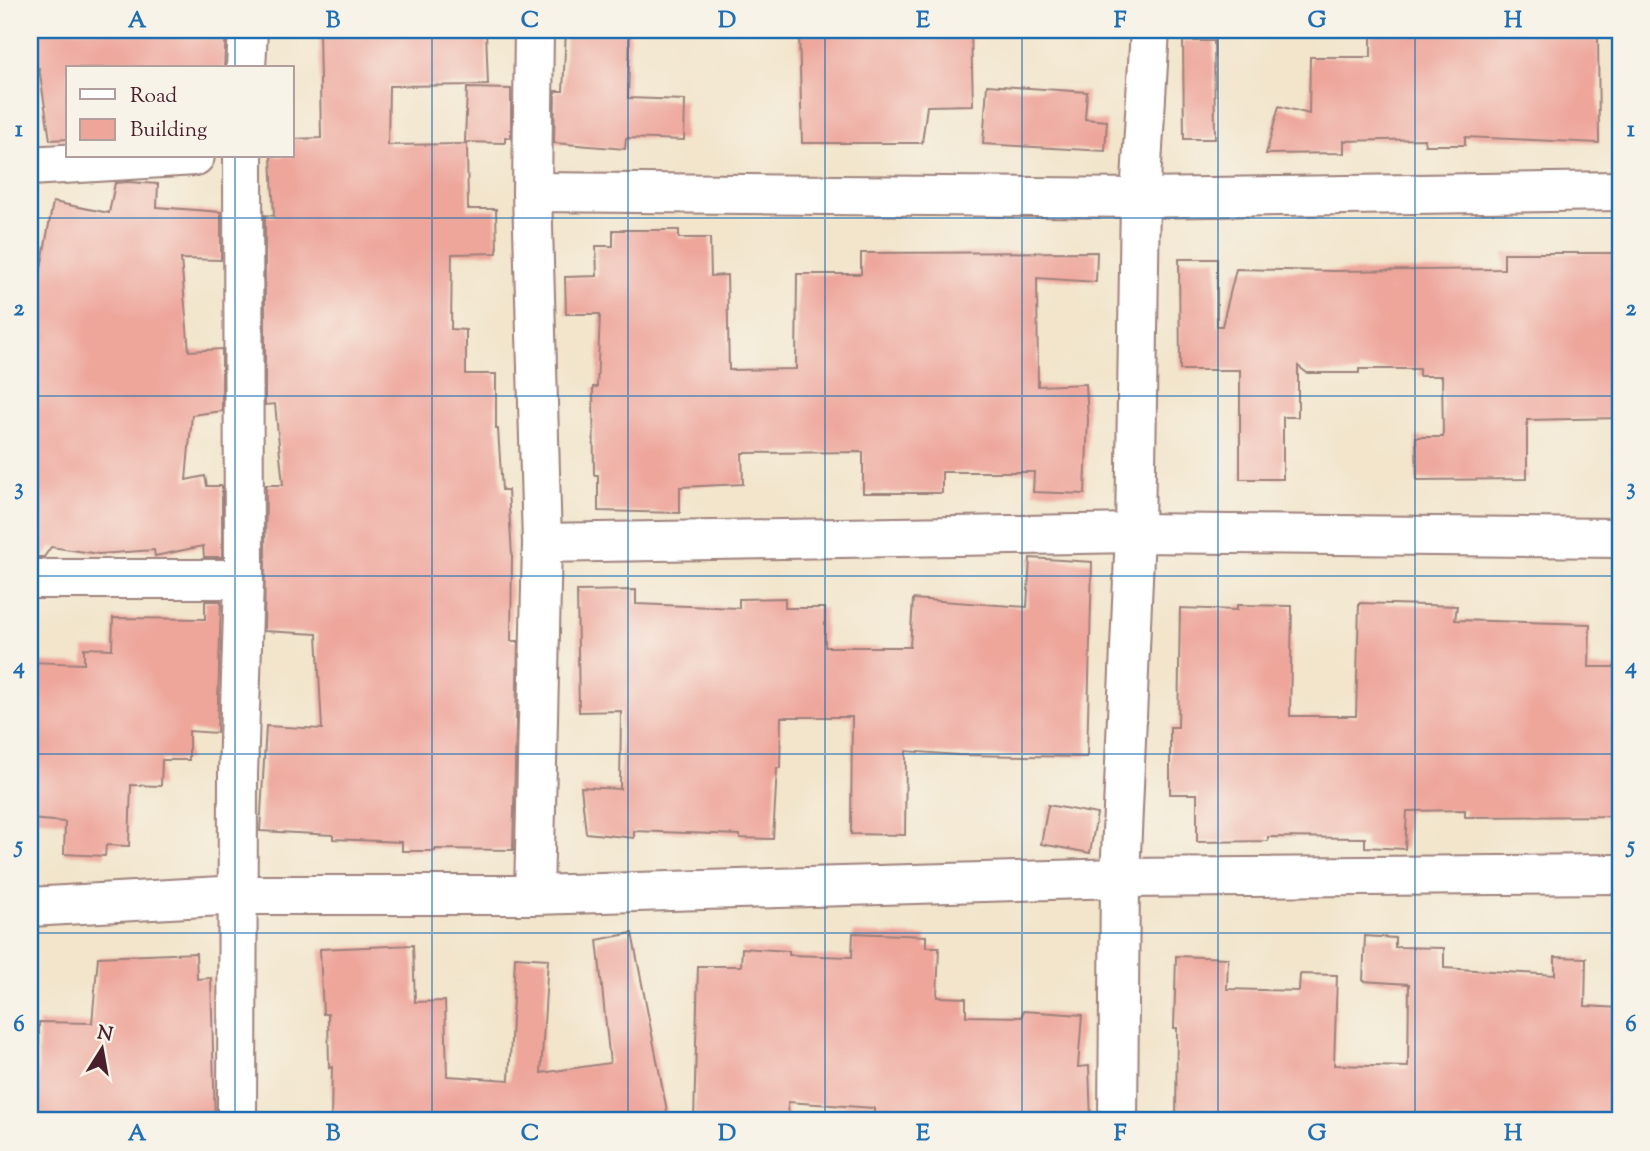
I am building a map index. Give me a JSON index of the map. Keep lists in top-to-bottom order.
{
  "legend": ["Road", "Building"],
  "north": "top",
  "grid": {
    "columns": [
      "A",
      "B",
      "C",
      "D",
      "E",
      "F",
      "G",
      "H"
    ],
    "rows": [
      "1",
      "2",
      "3",
      "4",
      "5",
      "6"
    ]
  }
}
